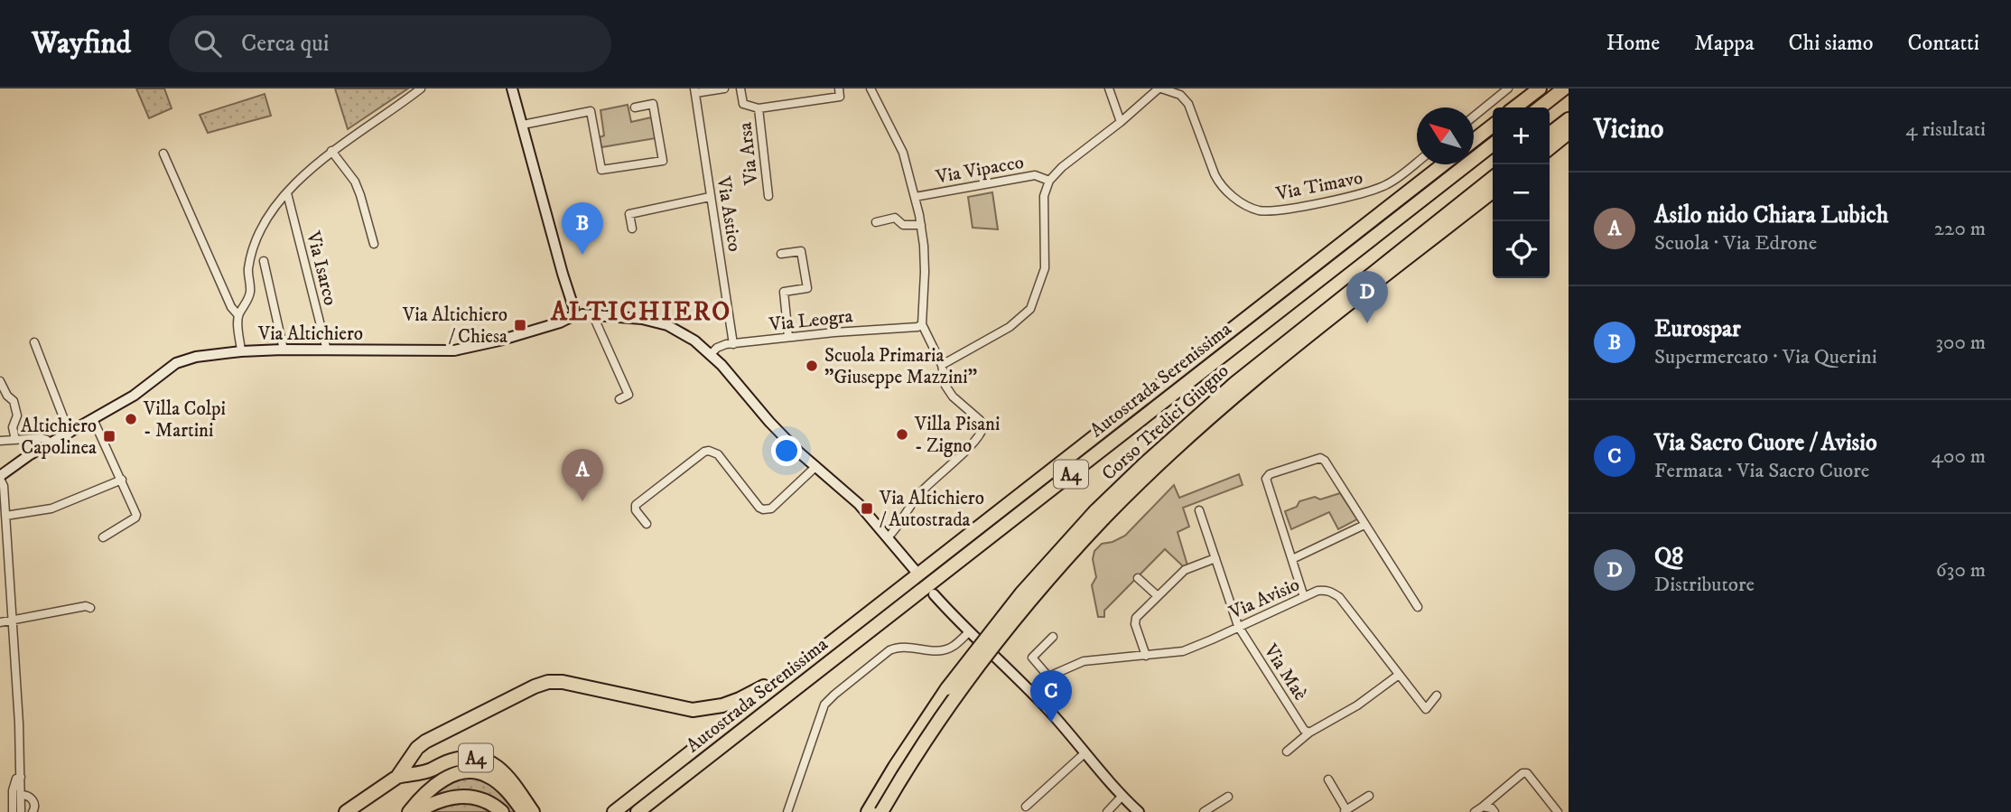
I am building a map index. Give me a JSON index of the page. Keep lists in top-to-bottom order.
{
  "streets": {
    "highway": ["Autostrada Serenissima", "Corso Tredici Giugno", "A4"],
    "street": [
      "Via Arsa",
      "Via Vipacco",
      "Via Timavo",
      "Via Astico",
      "Via Isarco",
      "Via Leogra",
      "Via Altichiero",
      "Via Avisio",
      "Via Maè"
    ]
  },
  "crossings": [
    ["Via Vipacco", "Via Timavo"],
    ["Via Astico", "Via Leogra"],
    ["Via Isarco", "Via Altichiero"],
    ["Via Leogra", "Via Altichiero"],
    ["Via Avisio", "Via Maè"]
  ],
  "districts": ["ALTICHIERO"],
  "places": {
    "transit": ["Via Altichiero / Chiesa", "Altichiero Capolinea", "Via Altichiero / Autostrada"],
    "other": ["Scuola Primaria \"Giuseppe Mazzini\"", "Villa Colpi - Martini", "Villa Pisani - Zigno"]
  },
  "north": "top left",
  "page": {
    "header": "Wayfind",
    "search": "Cerca qui",
    "nav": [
      "Home",
      "Mappa",
      "Chi siamo",
      "Contatti"
    ],
    "heading": ["Vicino", "4 risultati"],
    "map_buttons": ["+", "−"],
    "list": [
      {
        "mark": "A",
        "name": "Asilo nido Chiara Lubich",
        "note": "Scuola · Via Edrone",
        "value": "220 m"
      },
      {
        "mark": "B",
        "name": "Eurospar",
        "note": "Supermercato · Via Querini",
        "value": "300 m"
      },
      {
        "mark": "C",
        "name": "Via Sacro Cuore / Avisio",
        "note": "Fermata · Via Sacro Cuore",
        "value": "400 m"
      },
      {
        "mark": "D",
        "name": "Q8",
        "note": "Distributore",
        "value": "630 m"
      }
    ],
    "pins": [
      "B",
      "D",
      "A",
      "C"
    ]
  }
}
